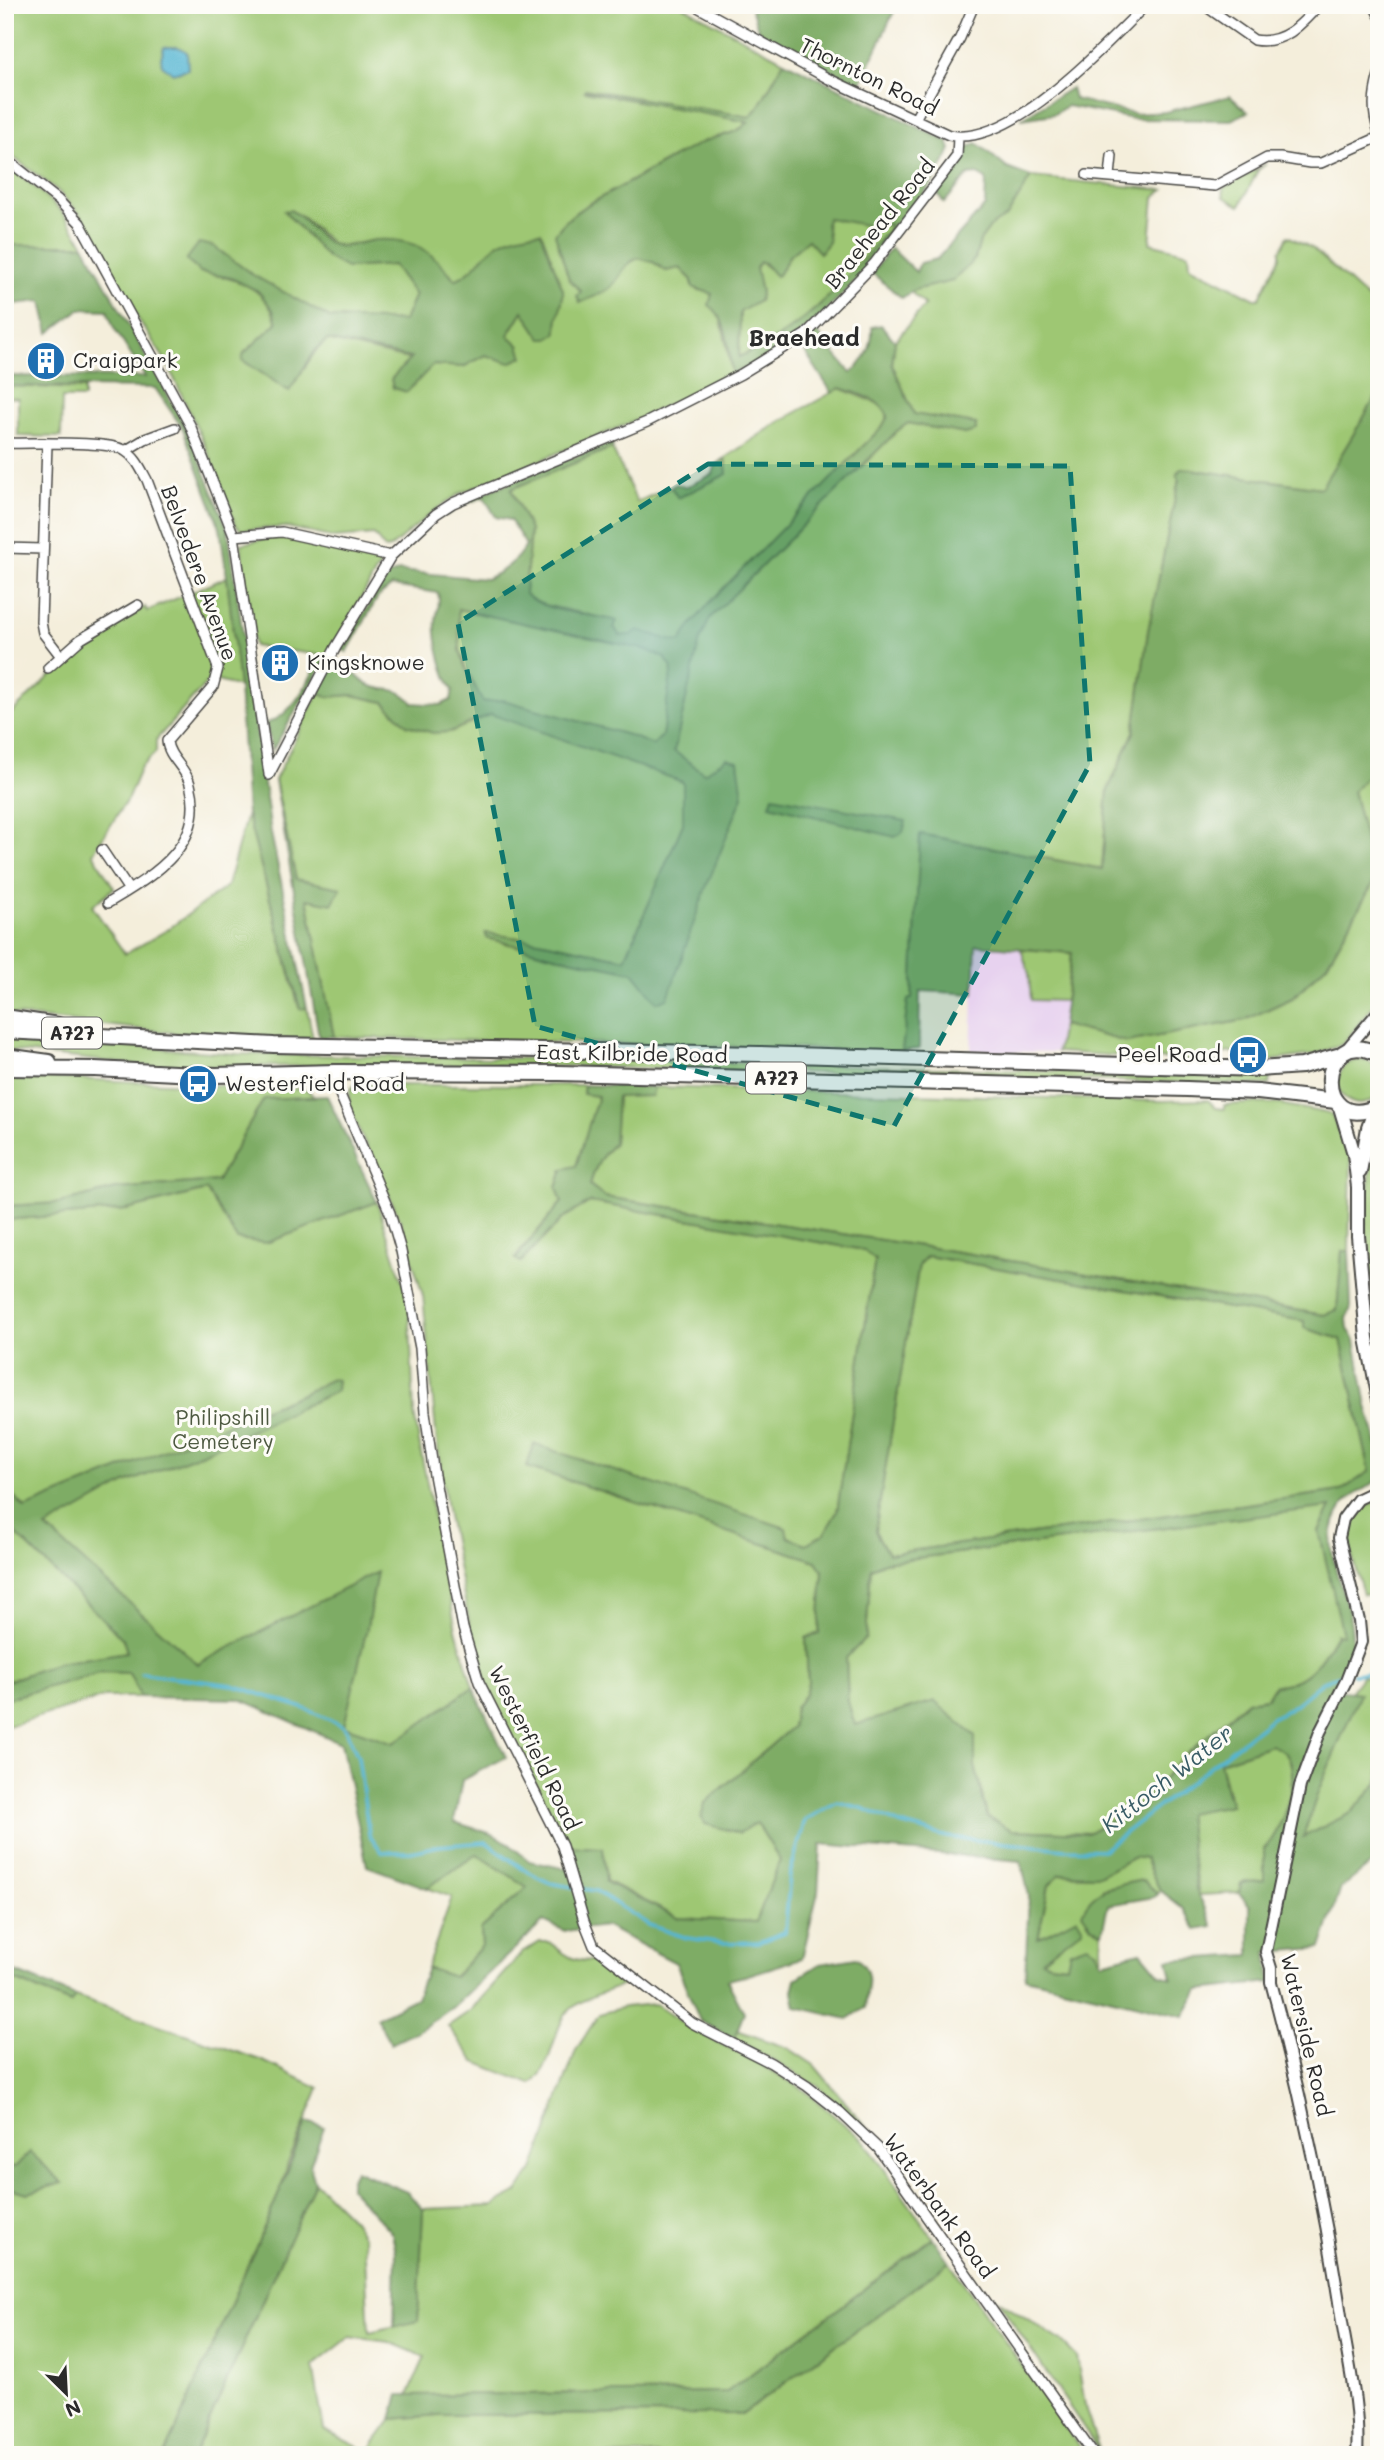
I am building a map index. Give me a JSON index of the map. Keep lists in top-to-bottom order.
{
  "streets": {
    "main road": ["A727", "East Kilbride Road"],
    "street": [
      "Thornton Road",
      "Braehead Road",
      "Belvedere Avenue",
      "Westerfield Road",
      "Waterside Road",
      "Waterbank Road"
    ]
  },
  "crossings": [
    ["Thornton Road", "Braehead Road"],
    ["East Kilbride Road", "Westerfield Road"],
    ["Westerfield Road", "Waterbank Road"]
  ],
  "districts": ["Braehead"],
  "water": ["Kittoch Water"],
  "parks": ["Philipshill Cemetery"],
  "places": {
    "building": ["Craigpark", "Kingsknowe"],
    "bus stop": ["Peel Road", "Westerfield Road"]
  },
  "north": "bottom right"
}
